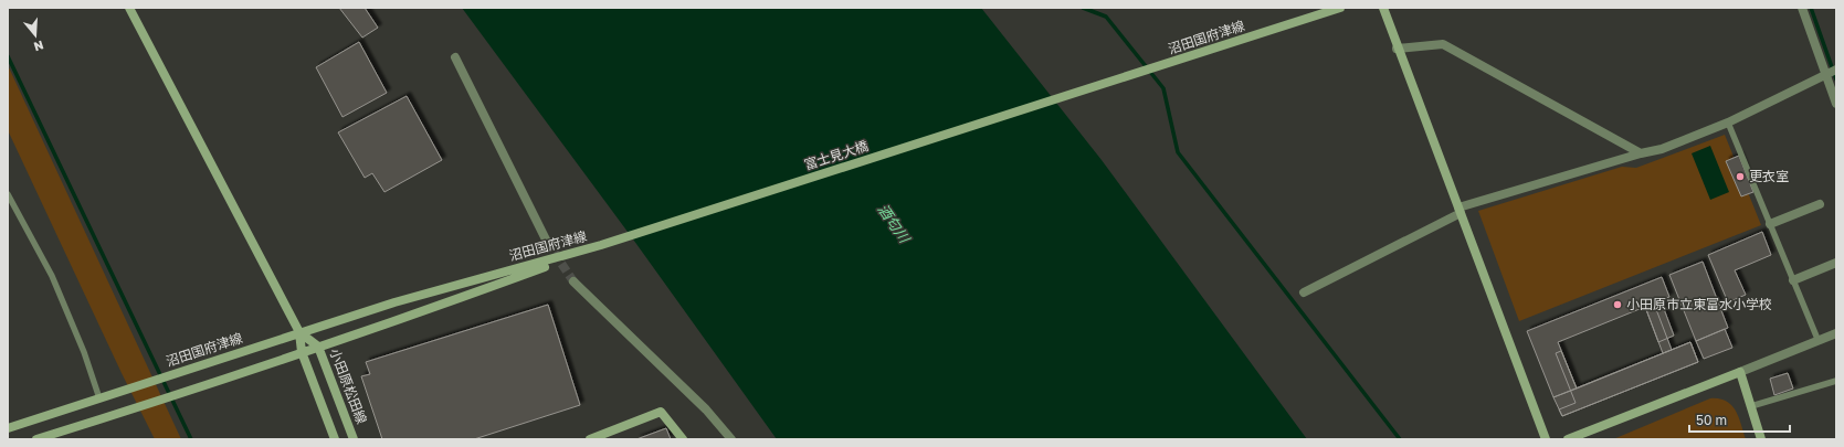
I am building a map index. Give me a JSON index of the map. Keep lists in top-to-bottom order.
{
  "streets": {
    "main road": ["沼田国府津線", "富士見大橋", "小田原松田線"]
  },
  "crossings": [
    ["沼田国府津線", "富士見大橋"],
    ["沼田国府津線", "小田原松田線"]
  ],
  "water": ["酒匂川"],
  "places": ["更衣室", "小田原市立東富水小学校"],
  "scale_bar": "50 m",
  "north": "bottom"
}
